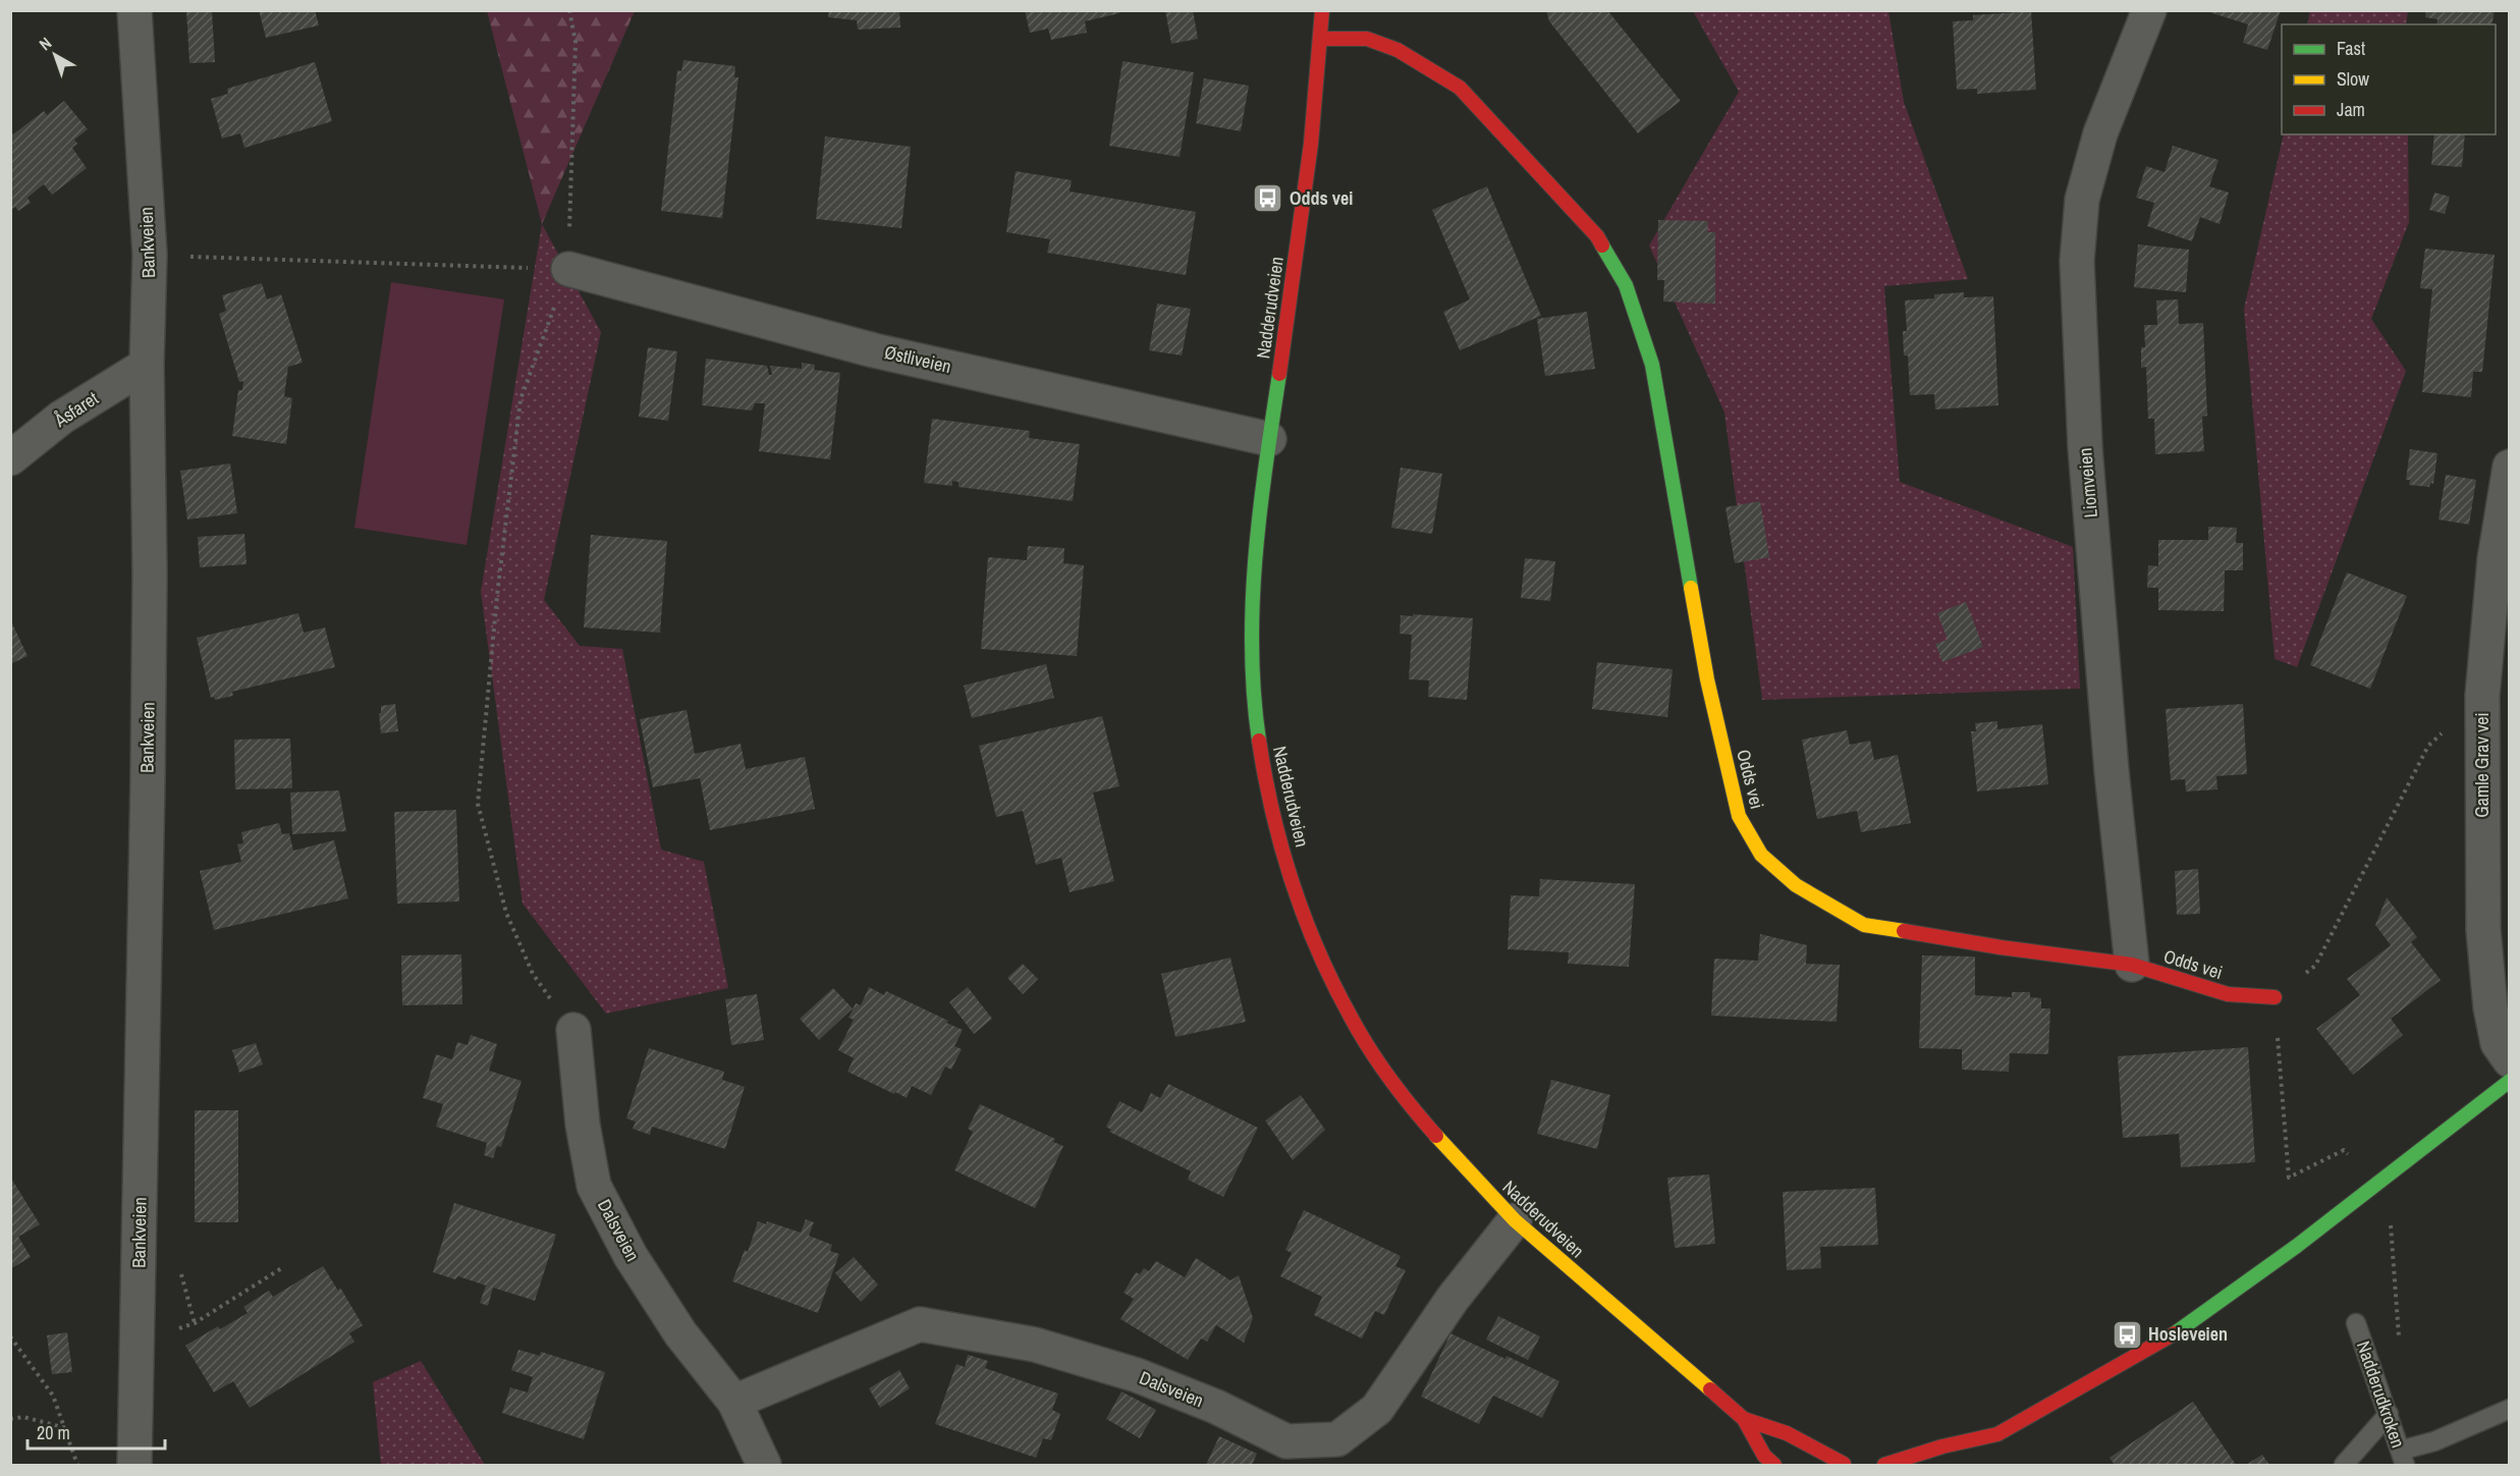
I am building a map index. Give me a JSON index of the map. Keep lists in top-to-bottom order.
{
  "streets": {
    "main road": ["Nadderudveien", "Odds vei"],
    "street": [
      "Bankveien",
      "Østliveien",
      "Åsfaret",
      "Liomveien",
      "Gamle Grav vei",
      "Dalsveien"
    ],
    "lane": ["Nadderudkroken"]
  },
  "crossings": [
    ["Bankveien", "Åsfaret"],
    ["Nadderudveien", "Østliveien"],
    ["Nadderudveien", "Odds vei"],
    ["Nadderudveien", "Dalsveien"],
    ["Liomveien", "Odds vei"]
  ],
  "places": {
    "bus stop": ["Odds vei", "Hosleveien"]
  },
  "legend": ["Fast", "Slow", "Jam"],
  "scale_bar": "20 m",
  "north": "top left"
}
